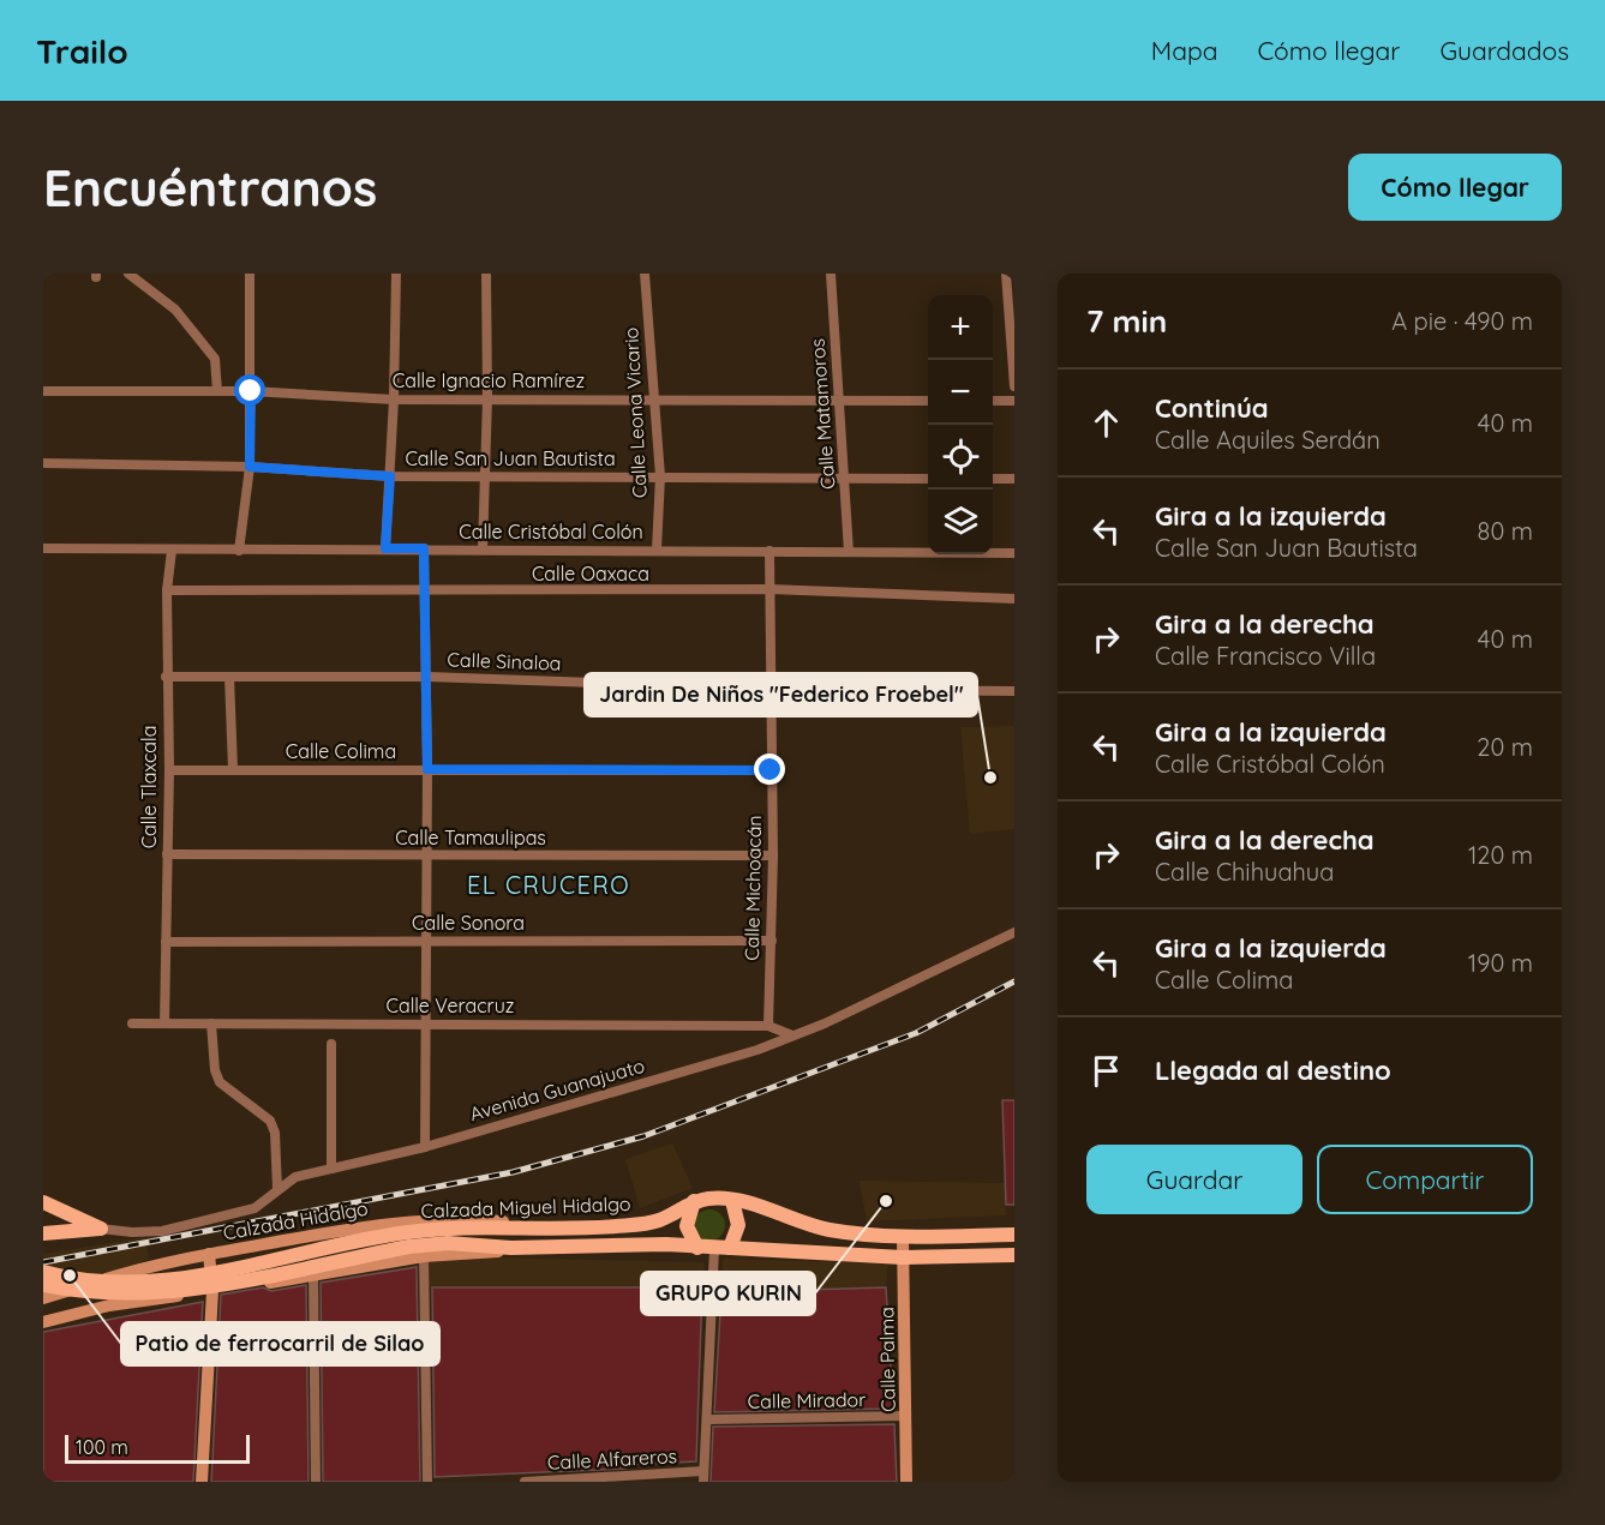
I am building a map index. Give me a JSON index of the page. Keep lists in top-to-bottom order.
{
  "streets": {
    "main road": ["Calzada Miguel Hidalgo"],
    "street": [
      "Calle Ignacio Ramírez",
      "Calle Leona Vicario",
      "Calle Matamoros",
      "Calle San Juan Bautista",
      "Calle Cristóbal Colón",
      "Calle Oaxaca",
      "Calle Sinaloa",
      "Calle Colima",
      "Calle Tlaxcala",
      "Calle Tamaulipas",
      "Calle Michoacán",
      "Calle Sonora",
      "Calle Veracruz",
      "Avenida Guanajuato",
      "Calzada Hidalgo",
      "Calle Palma",
      "Calle Mirador",
      "Calle Alfareros"
    ]
  },
  "crossings": [
    ["Calle Ignacio Ramírez", "Calle Leona Vicario"],
    ["Calle Ignacio Ramírez", "Calle Matamoros"],
    ["Calle Leona Vicario", "Calle San Juan Bautista"],
    ["Calle Leona Vicario", "Calle Cristóbal Colón"],
    ["Calle Matamoros", "Calle San Juan Bautista"],
    ["Calle Matamoros", "Calle Cristóbal Colón"],
    ["Calle Cristóbal Colón", "Calle Tlaxcala"],
    ["Calle Cristóbal Colón", "Calle Michoacán"],
    ["Calle Oaxaca", "Calle Tlaxcala"],
    ["Calle Oaxaca", "Calle Michoacán"],
    ["Calle Sinaloa", "Calle Tlaxcala"],
    ["Calle Sinaloa", "Calle Michoacán"],
    ["Calle Colima", "Calle Tlaxcala"],
    ["Calle Colima", "Calle Michoacán"],
    ["Calle Tlaxcala", "Calle Tamaulipas"],
    ["Calle Tlaxcala", "Calle Sonora"],
    ["Calle Tlaxcala", "Calle Veracruz"],
    ["Calle Tamaulipas", "Calle Michoacán"],
    ["Calle Michoacán", "Calle Sonora"],
    ["Calle Michoacán", "Calle Veracruz"],
    ["Calzada Miguel Hidalgo", "Calzada Hidalgo"],
    ["Calzada Miguel Hidalgo", "Calle Palma"],
    ["Calle Palma", "Calle Mirador"]
  ],
  "districts": ["EL CRUCERO"],
  "places": ["Jardin De Niños \"Federico Froebel\"", "GRUPO KURIN", "Patio de ferrocarril de Silao"],
  "scale_bar": "100 m",
  "page": {
    "header": "Trailo",
    "nav": ["Mapa", "Cómo llegar", "Guardados"],
    "buttons": [
      "Cómo llegar",
      ["Guardar", "Compartir"]
    ],
    "title": "Encuéntranos",
    "heading": ["7 min", "A pie · 490 m"],
    "map_buttons": ["+", "−"],
    "list": [
      ["Continúa", "Calle Aquiles Serdán", "40 m"],
      ["Gira a la izquierda", "Calle San Juan Bautista", "80 m"],
      ["Gira a la derecha", "Calle Francisco Villa", "40 m"],
      ["Gira a la izquierda", "Calle Cristóbal Colón", "20 m"],
      ["Gira a la derecha", "Calle Chihuahua", "120 m"],
      ["Gira a la izquierda", "Calle Colima", "190 m"],
      "Llegada al destino"
    ],
    "scale": "100 m"
  }
}
